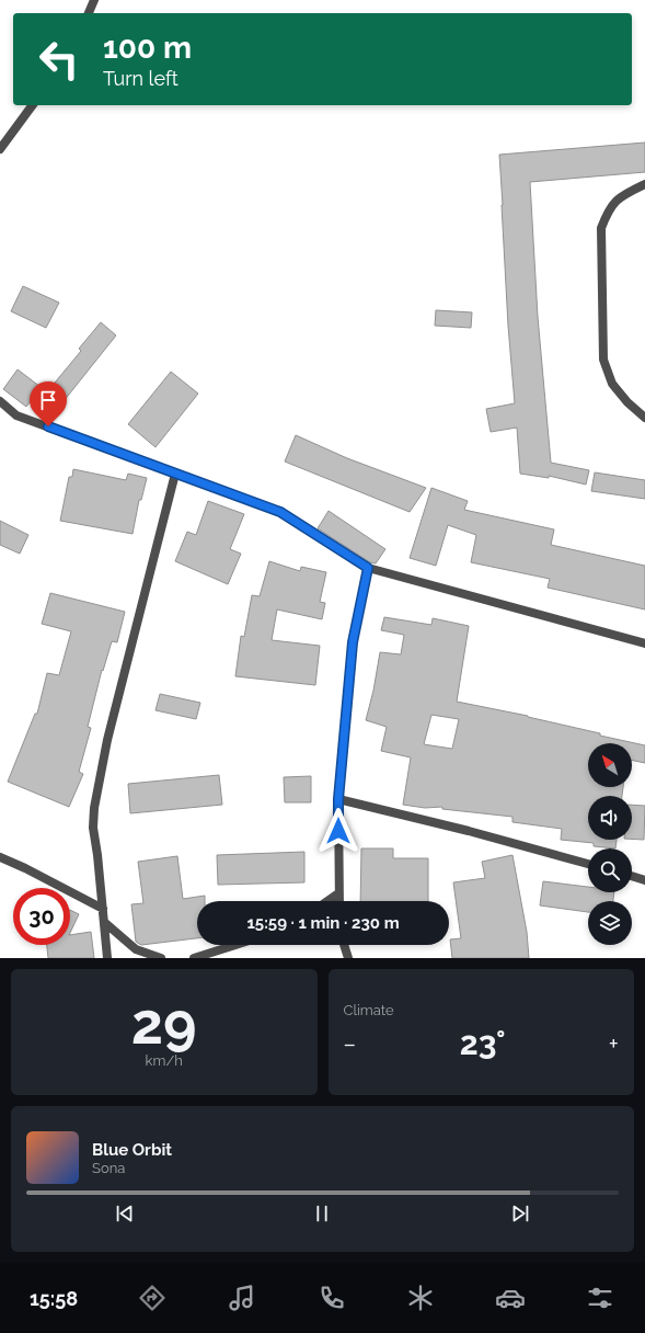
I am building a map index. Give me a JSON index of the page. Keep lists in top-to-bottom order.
{
  "north": "top left",
  "page": {
    "turn": ["100 m", "Turn left"],
    "limit": "30",
    "trip": "15:59 · 1 min · 230 m",
    "tile": [
      ["29", "km/h"],
      "Climate"
    ],
    "heat": ["−", "23°", "+"],
    "song": ["Blue Orbit", "Sona"],
    "tabs": "15:58"
  }
}
